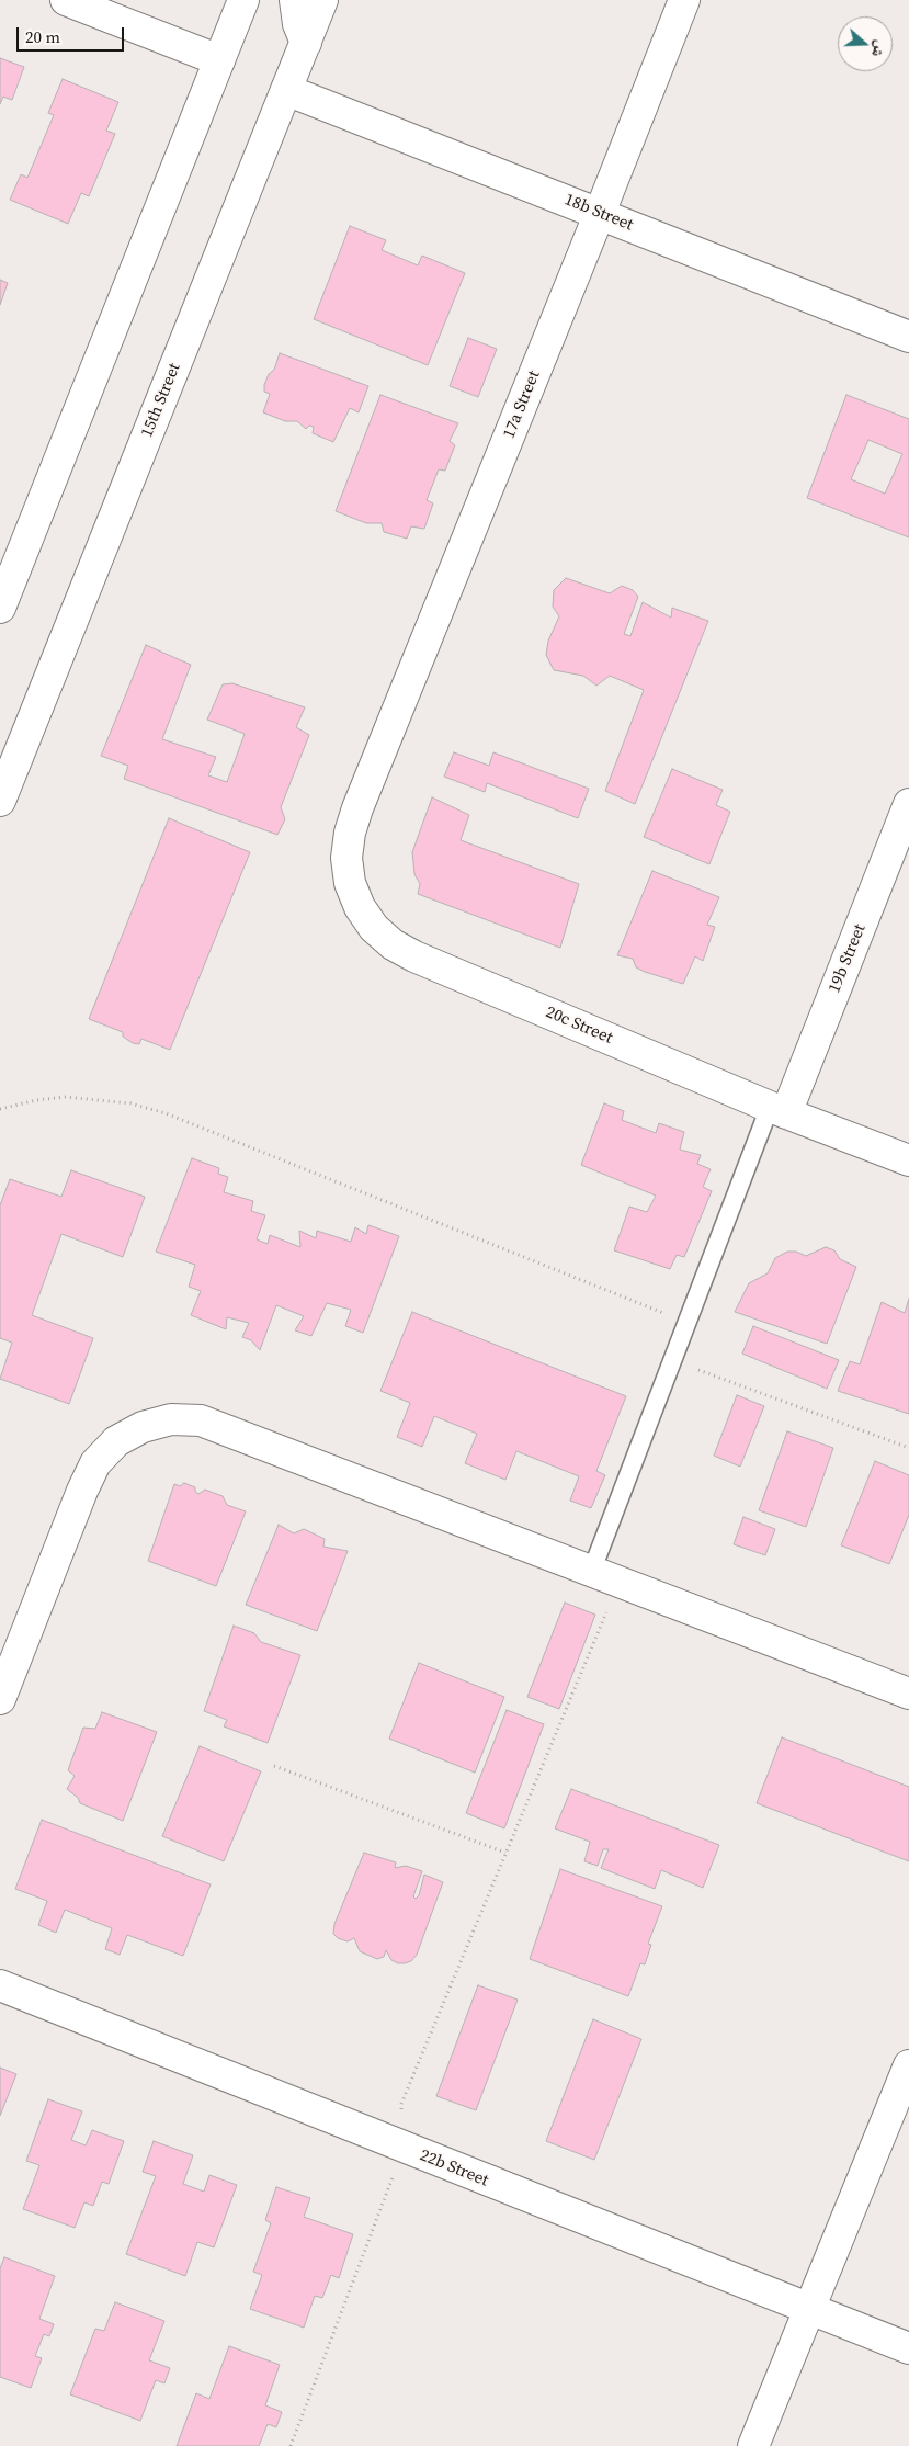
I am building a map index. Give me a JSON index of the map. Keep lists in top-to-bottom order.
{
  "streets": {
    "street": [
      "18b Street",
      "15th Street",
      "17a Street",
      "19b Street",
      "20c Street",
      "22b Street"
    ]
  },
  "crossings": [
    ["18b Street", "15th Street"],
    ["18b Street", "17a Street"],
    ["17a Street", "20c Street"],
    ["19b Street", "20c Street"]
  ],
  "scale_bar": "20 m",
  "north": "right"
}
